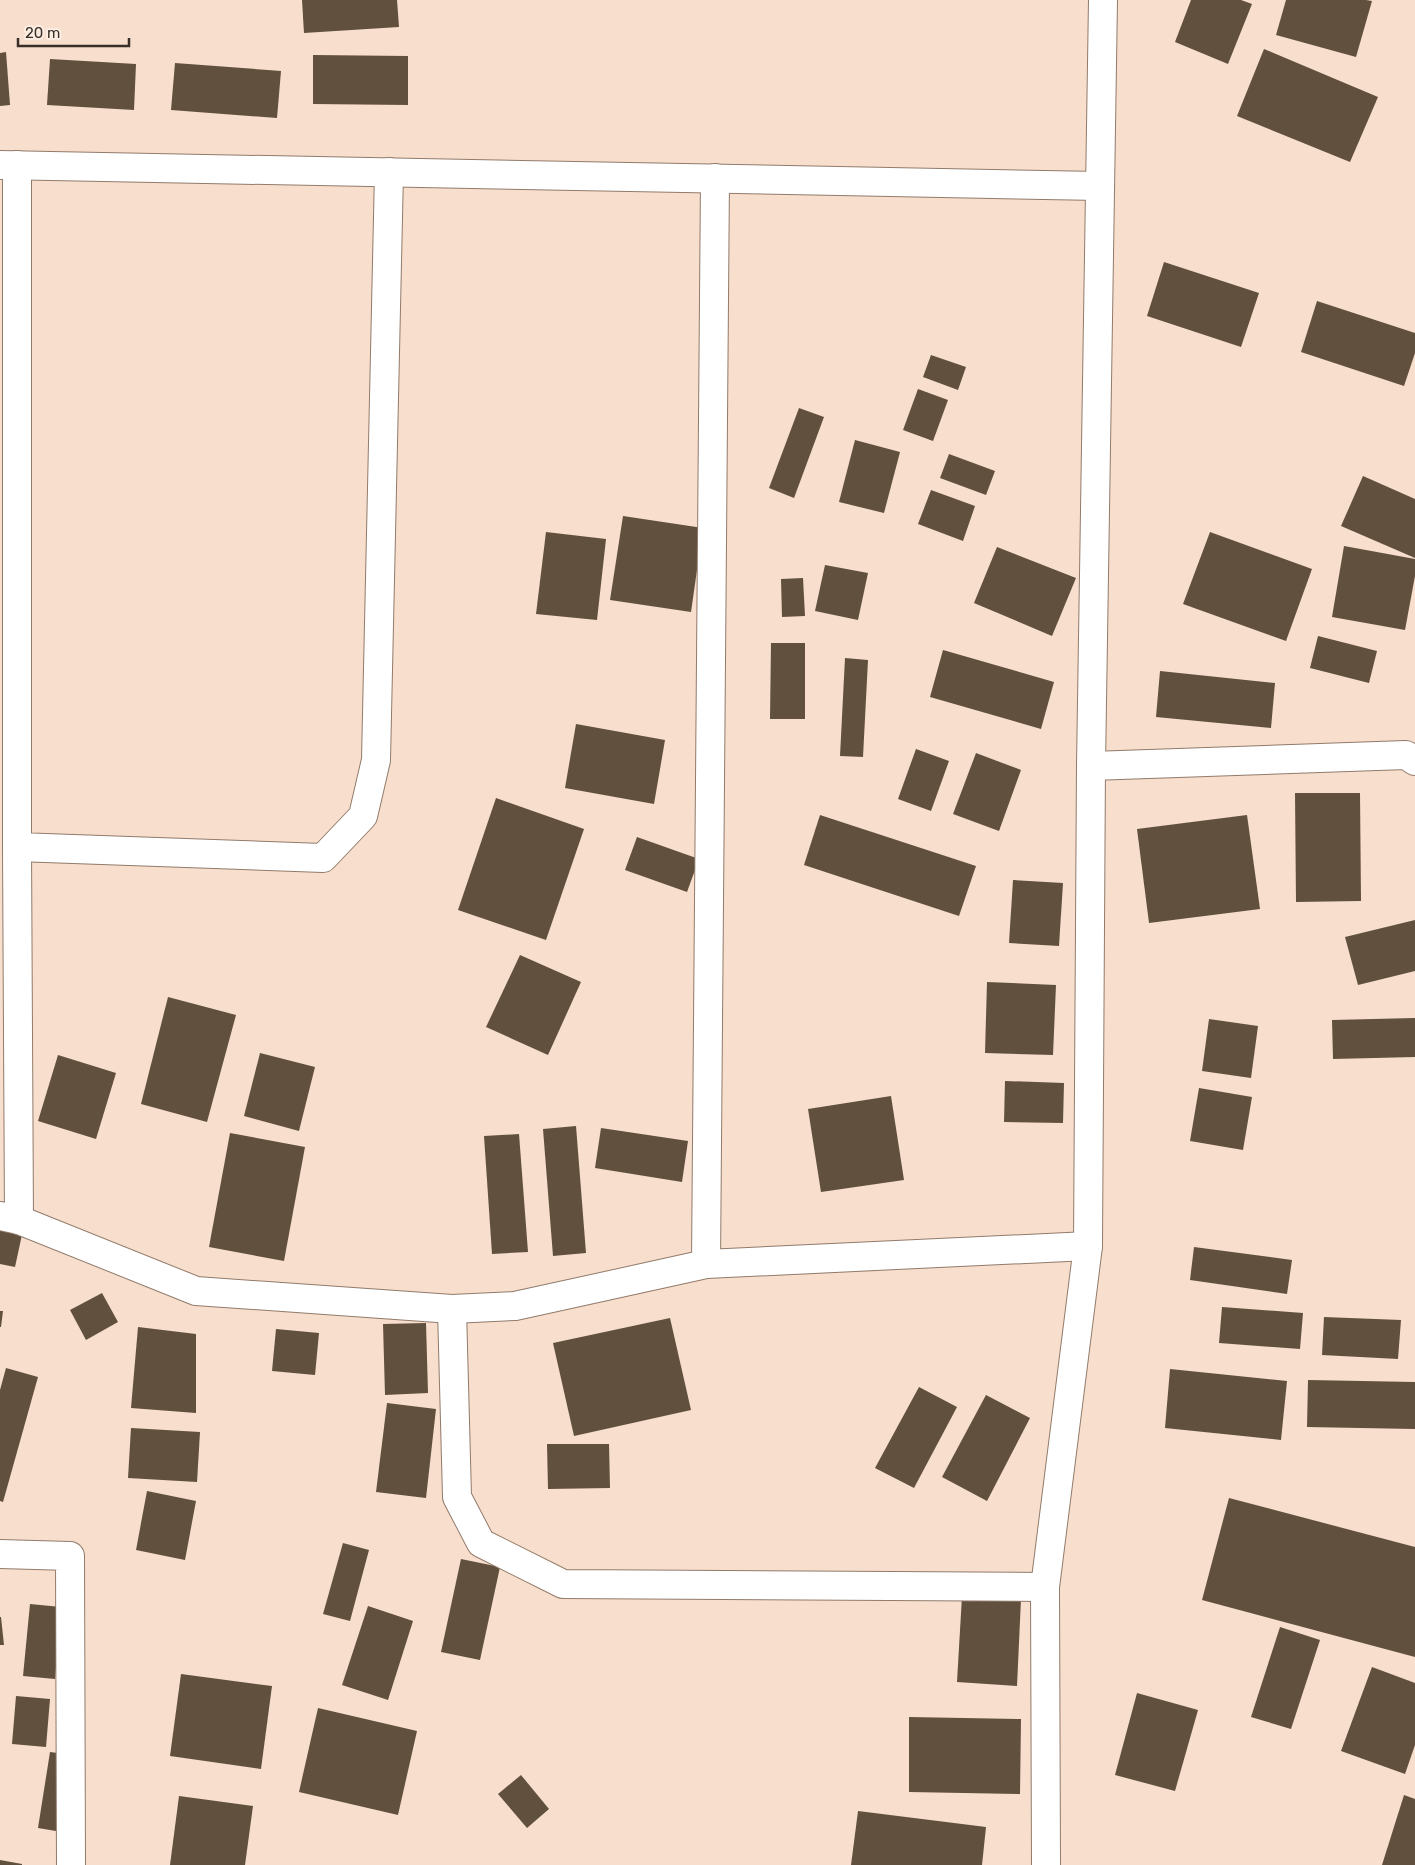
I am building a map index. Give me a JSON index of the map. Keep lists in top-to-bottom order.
{
  "scale_bar": "20 m"
}
